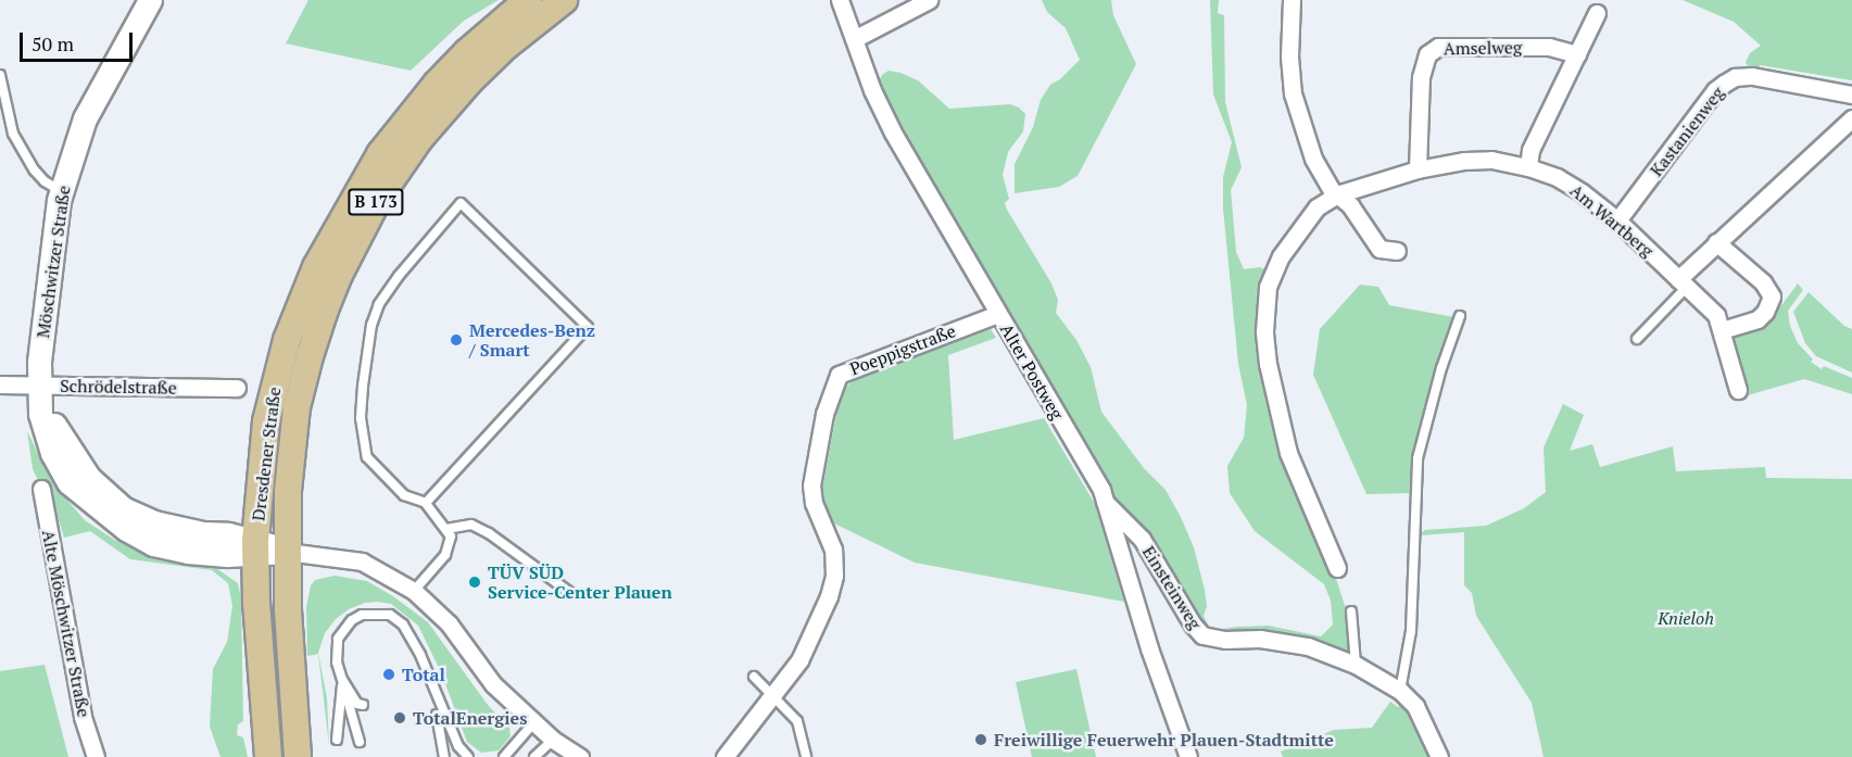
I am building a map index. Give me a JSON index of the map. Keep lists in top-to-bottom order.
{
  "streets": {
    "main road": ["B 173", "Möschwitzer Straße", "Dresdener Straße"],
    "street": [
      "Amselweg",
      "Kastanienweg",
      "Am Wartberg",
      "Poeppigstraße",
      "Alter Postweg",
      "Schrödelstraße",
      "Einsteinweg",
      "Alte Möschwitzer Straße"
    ]
  },
  "crossings": [
    ["Amselweg", "Am Wartberg"],
    ["Kastanienweg", "Am Wartberg"],
    ["B 173", "Möschwitzer Straße"],
    ["Möschwitzer Straße", "Schrödelstraße"],
    ["Möschwitzer Straße", "Dresdener Straße"],
    ["Poeppigstraße", "Alter Postweg"],
    ["Alter Postweg", "Einsteinweg"]
  ],
  "parks": ["Knieloh"],
  "places": [
    "Mercedes-Benz / Smart",
    "TÜV SÜD Service-Center Plauen",
    "Total",
    "TotalEnergies",
    "Freiwillige Feuerwehr Plauen-Stadtmitte"
  ],
  "scale_bar": "50 m"
}
